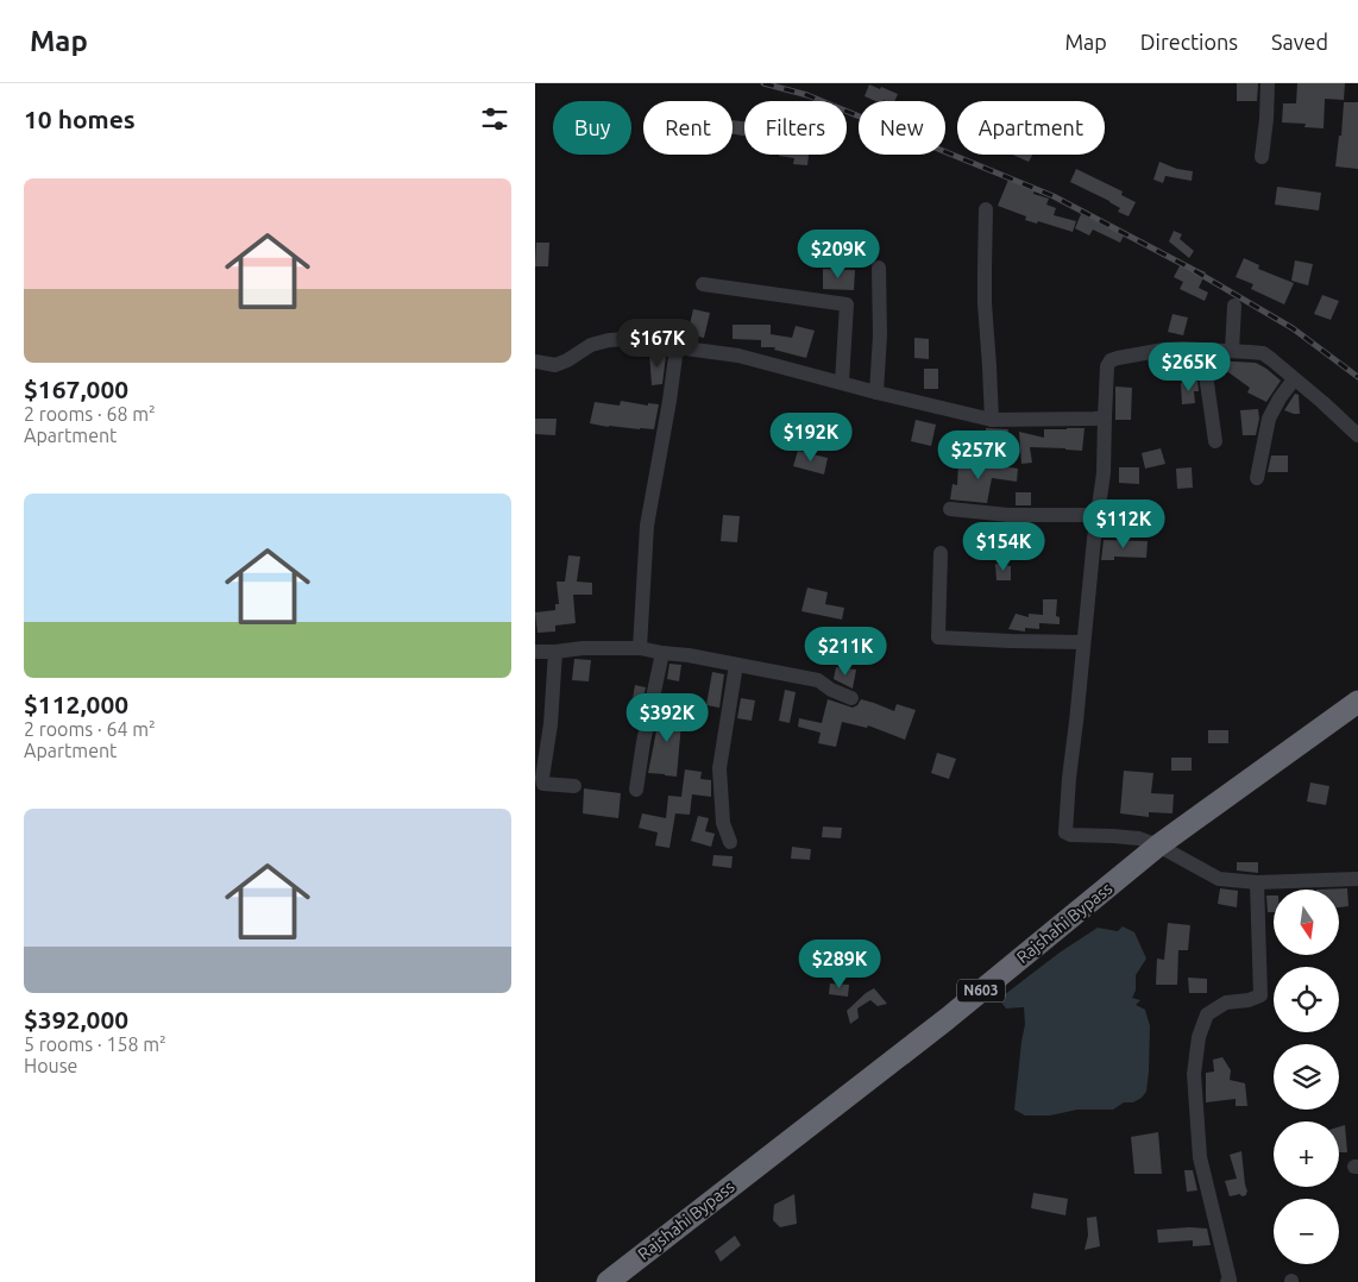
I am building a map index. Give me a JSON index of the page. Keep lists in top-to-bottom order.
{
  "streets": {
    "highway": ["Rajshahi Bypass", "N603"]
  },
  "north": "bottom",
  "page": {
    "header": "Map",
    "nav": ["Map", "Directions", "Saved"],
    "heading": "10 homes",
    "chip": [
      "Buy",
      "Rent",
      "Filters",
      "New",
      "Apartment"
    ],
    "list": [
      {
        "name": "$167,000",
        "note": "2 rooms · 68 m² · Apartment"
      },
      {
        "name": "$112,000",
        "note": "2 rooms · 64 m² · Apartment"
      },
      {
        "name": "$392,000",
        "note": "5 rooms · 158 m² · House"
      }
    ],
    "price": [
      "$209K",
      "$167K",
      "$265K",
      "$192K",
      "$257K",
      "$112K",
      "$154K",
      "$211K",
      "$392K",
      "$289K"
    ],
    "map_buttons": ["+", "−"]
  }
}
